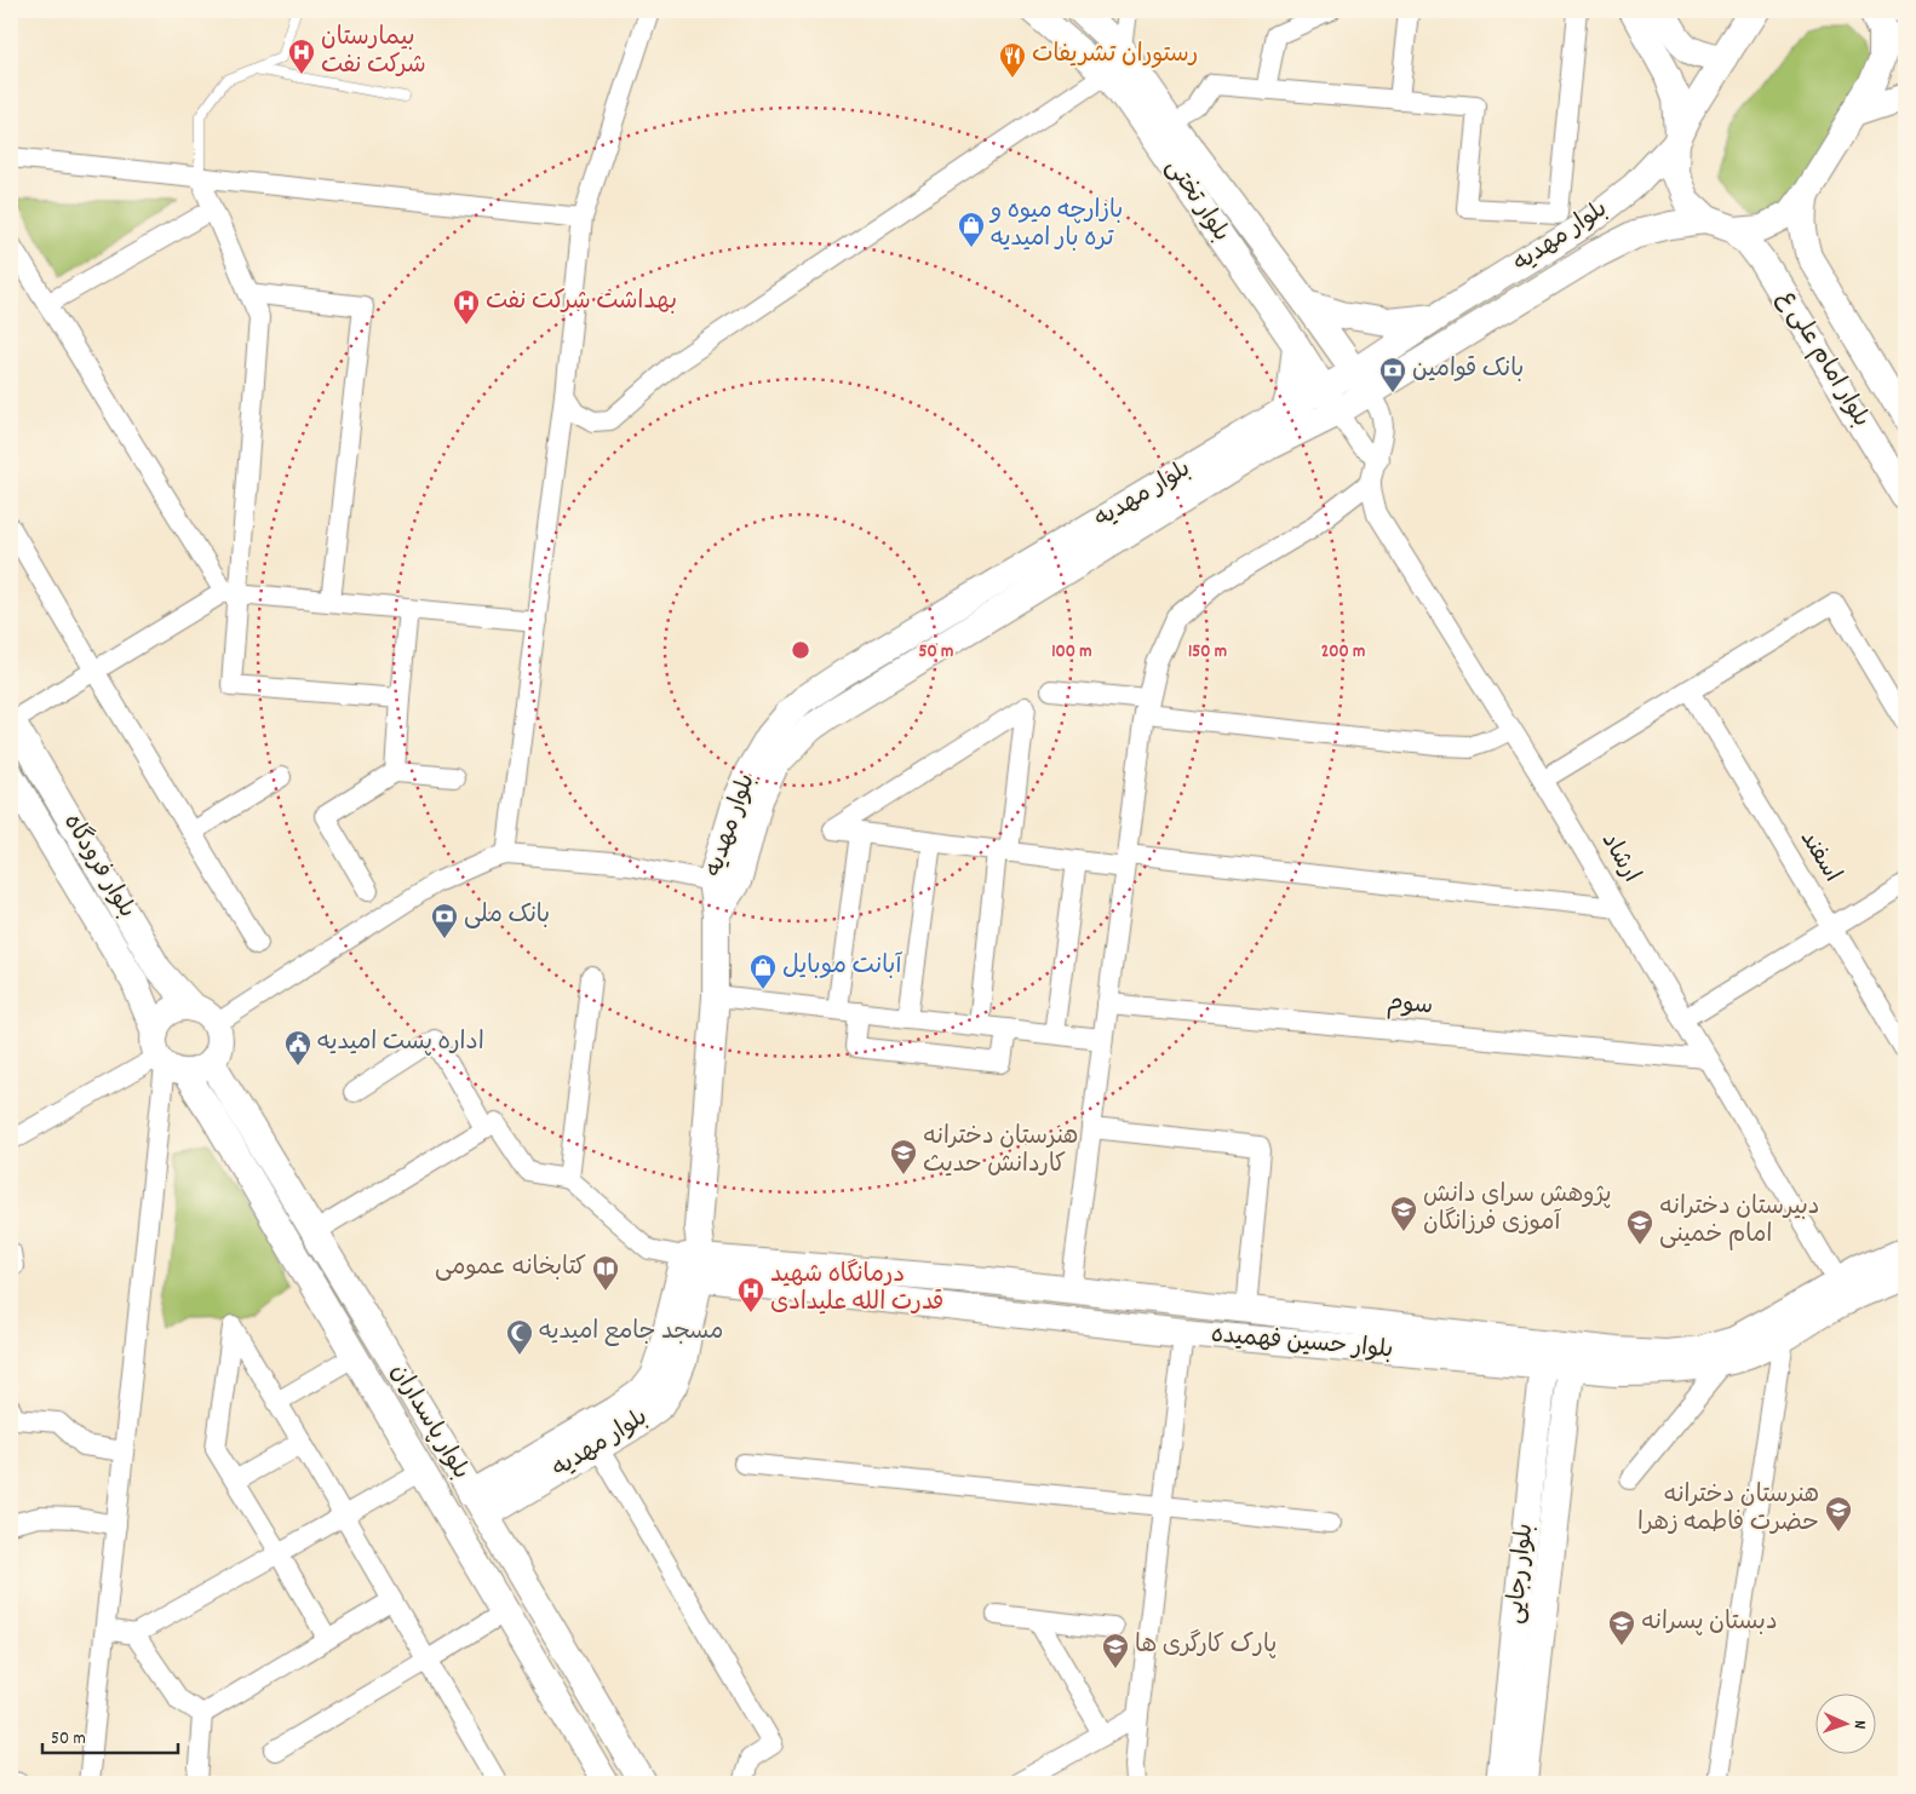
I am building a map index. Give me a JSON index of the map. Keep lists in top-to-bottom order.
{
  "streets": {
    "street": [
      "بلوار تختی",
      "بلوار مهدیه",
      "بلوار امام علی ع",
      "اسفند",
      "ارشاد",
      "بلوار فرودگاه",
      "سوم",
      "بلوار حسین فهمیده",
      "بلوار پاسداران",
      "بلوار رجایی"
    ]
  },
  "crossings": [
    ["بلوار تختی", "بلوار مهدیه"],
    ["بلوار تختی", "ارشاد"],
    ["بلوار مهدیه", "ارشاد"],
    ["بلوار مهدیه", "بلوار حسین فهمیده"],
    ["بلوار مهدیه", "بلوار پاسداران"],
    ["ارشاد", "سوم"],
    ["ارشاد", "بلوار حسین فهمیده"],
    ["بلوار فرودگاه", "بلوار پاسداران"],
    ["بلوار حسین فهمیده", "بلوار رجایی"]
  ],
  "places": {
    "hospital": ["بیمارستان شرکت نفت", "بهداشت شرکت نفت", "درمانگاه شهید قدرت الله علیدادی"],
    "restaurant": ["رستوران تشریفات"],
    "shop": ["بازارچه میوه و تره بار امیدیه", "آبانت موبایل"],
    "bank": ["بانک قوامین", "بانک ملی"],
    "public building": ["اداره پست امیدیه"],
    "school or university": [
      "هنرستان دخترانه کاردانش حدیث",
      "پژوهش سرای دانش آموزی فرزانگان",
      "دبیرستان دخترانه امام خمینی",
      "هنرستان دخترانه حضرت فاطمه زهرا",
      "دبستان پسرانه",
      "پارک کارگری ها"
    ],
    "library": ["کتابخانه عمومی"],
    "mosque": ["مسجد جامع امیدیه"]
  },
  "scale_bar": "50 m",
  "north": "right",
  "rings": [
    "50 m",
    "100 m",
    "150 m",
    "200 m"
  ]
}
